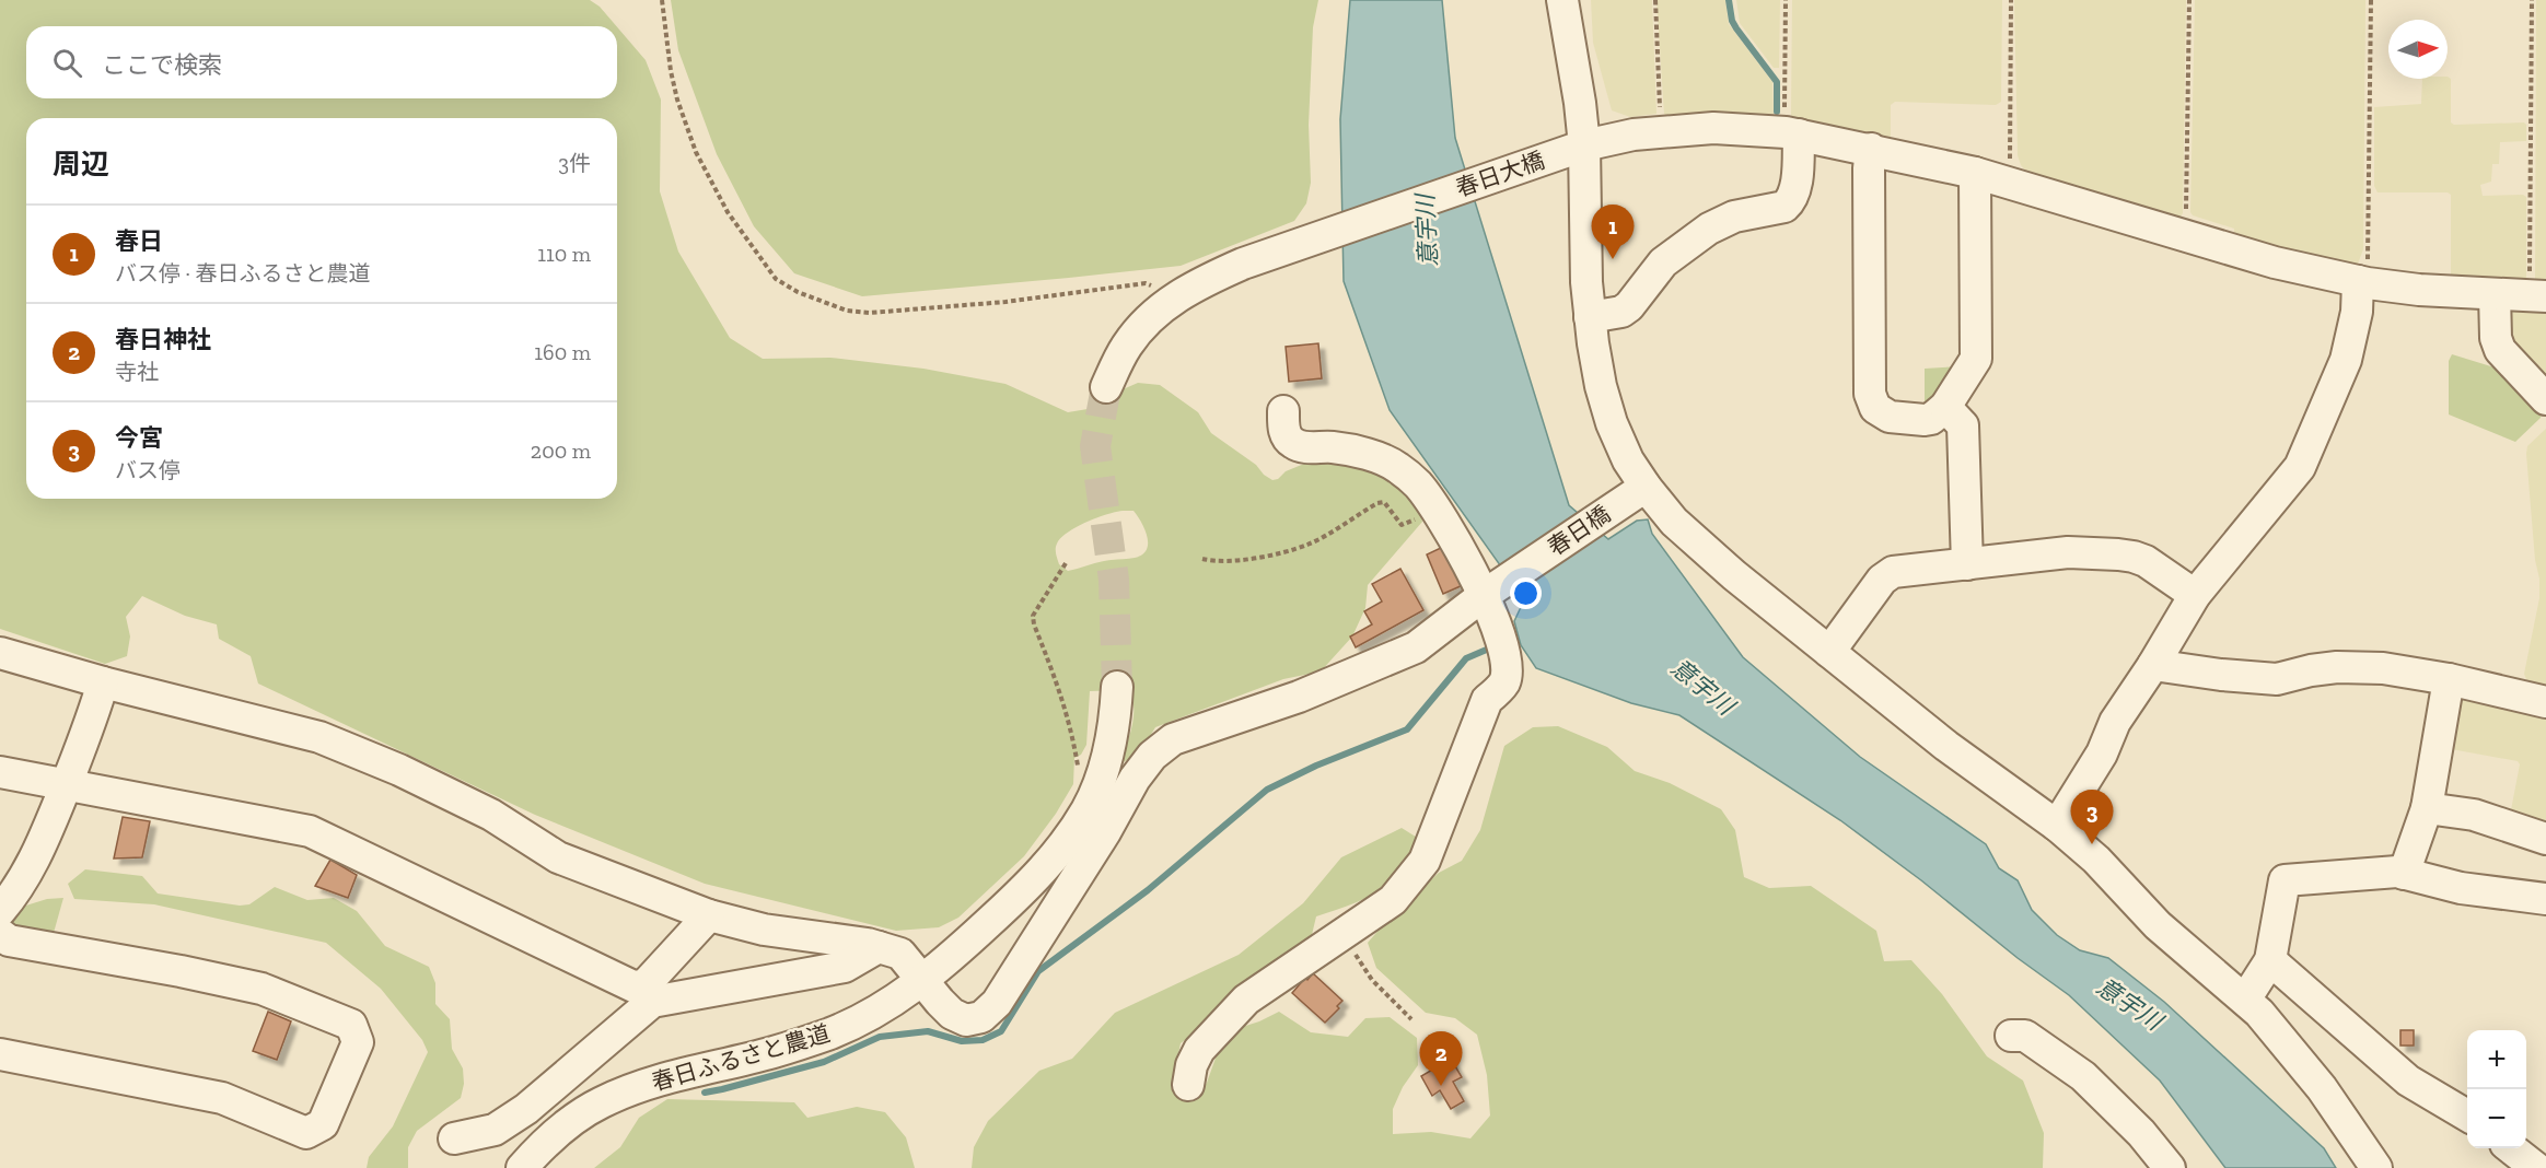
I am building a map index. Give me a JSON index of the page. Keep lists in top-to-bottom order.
{
  "streets": {
    "street": ["春日大橋", "春日橋", "春日ふるさと農道"]
  },
  "crossings": [
    ["春日橋", "春日ふるさと農道"]
  ],
  "water": ["意宇川"],
  "north": "right",
  "page": {
    "search": "ここで検索",
    "heading": ["周辺", "3件"],
    "list": [
      {
        "mark": "1",
        "name": "春日",
        "note": "バス停 · 春日ふるさと農道",
        "value": "110 m"
      },
      {
        "mark": "2",
        "name": "春日神社",
        "note": "寺社",
        "value": "160 m"
      },
      {
        "mark": "3",
        "name": "今宮",
        "note": "バス停",
        "value": "200 m"
      }
    ],
    "pins": ["1", "3", "2"],
    "map_buttons": ["+", "−"]
  }
}
